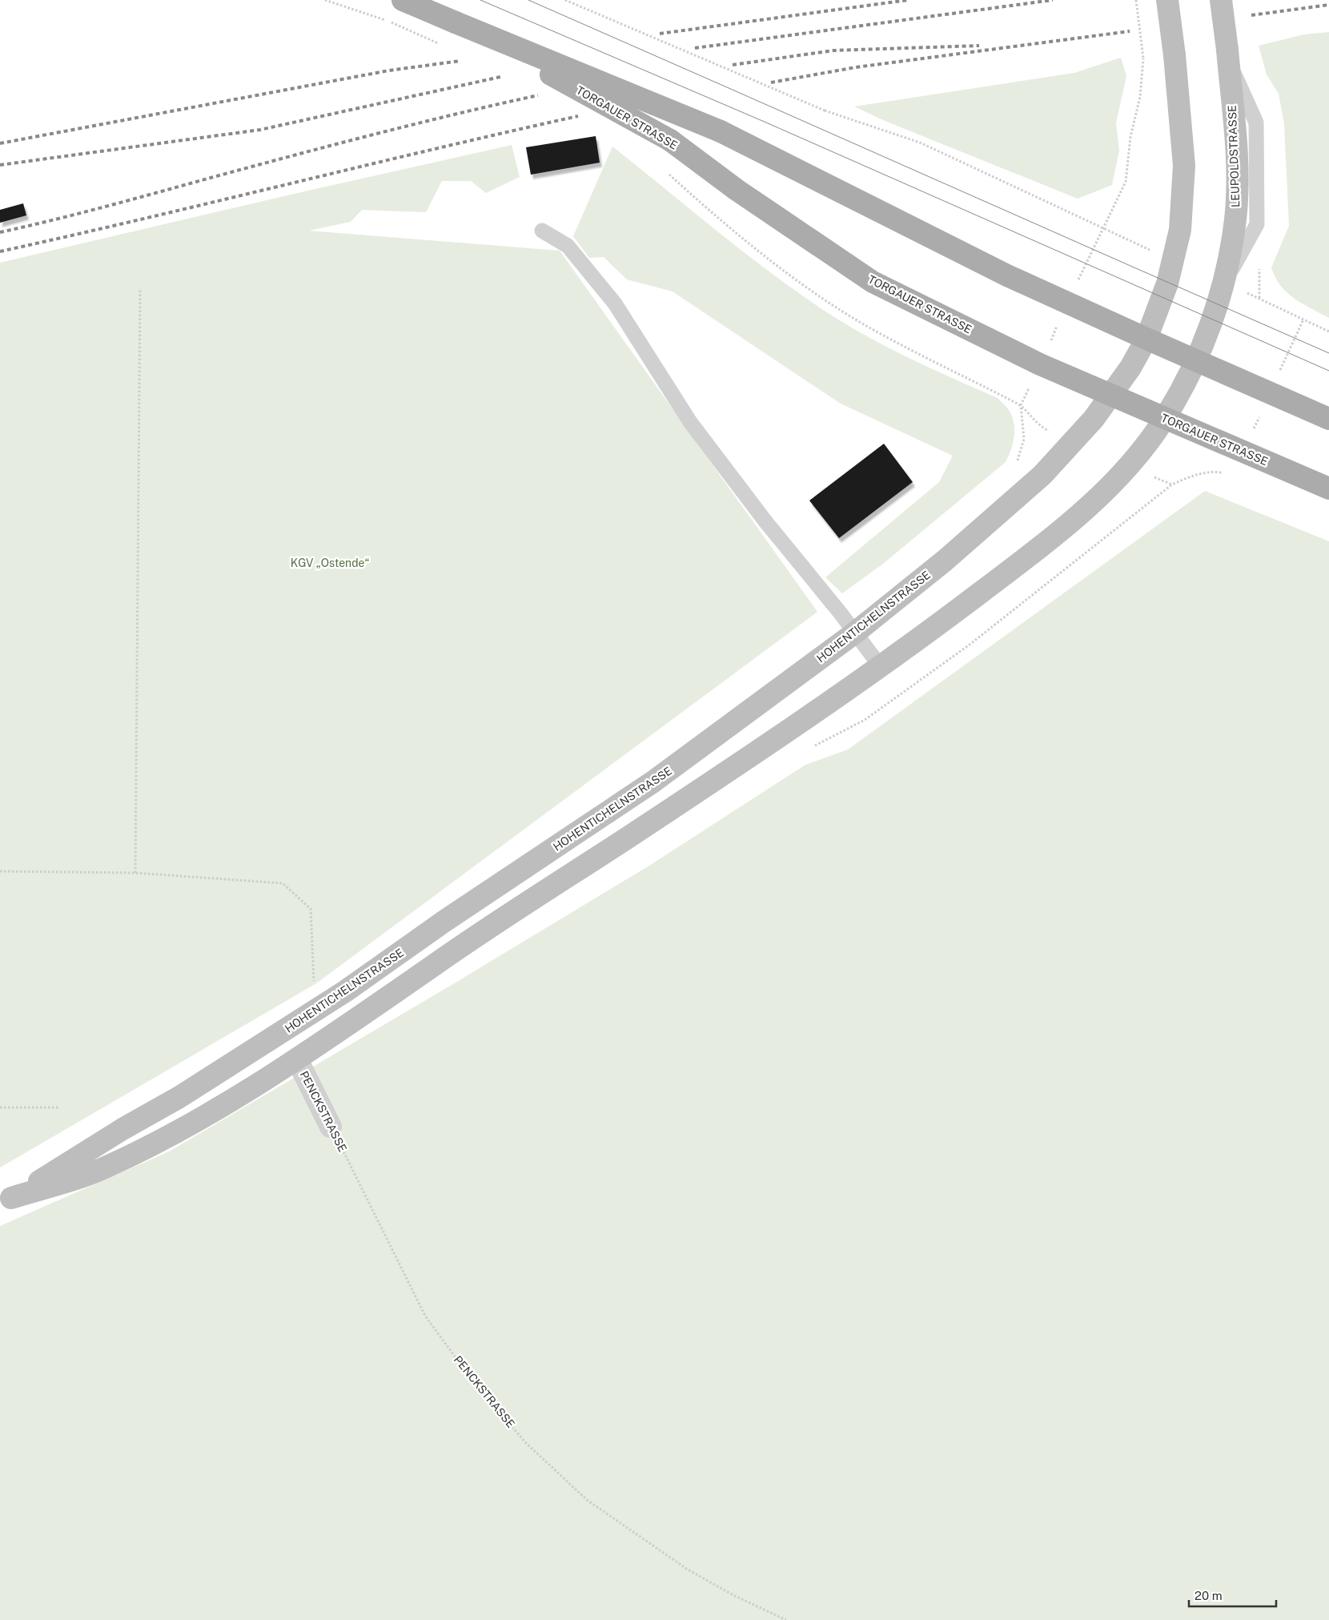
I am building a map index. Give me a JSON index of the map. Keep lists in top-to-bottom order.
{
  "streets": {
    "main road": ["TORGAUER STRASSE", "LEUPOLDSTRASSE", "HOHENTICHELNSTRASSE"],
    "street": ["PENCKSTRASSE"]
  },
  "crossings": [
    ["TORGAUER STRASSE", "LEUPOLDSTRASSE"],
    ["TORGAUER STRASSE", "HOHENTICHELNSTRASSE"],
    ["LEUPOLDSTRASSE", "HOHENTICHELNSTRASSE"],
    ["HOHENTICHELNSTRASSE", "PENCKSTRASSE"]
  ],
  "parks": ["KGV „Ostende“"],
  "scale_bar": "20 m"
}
